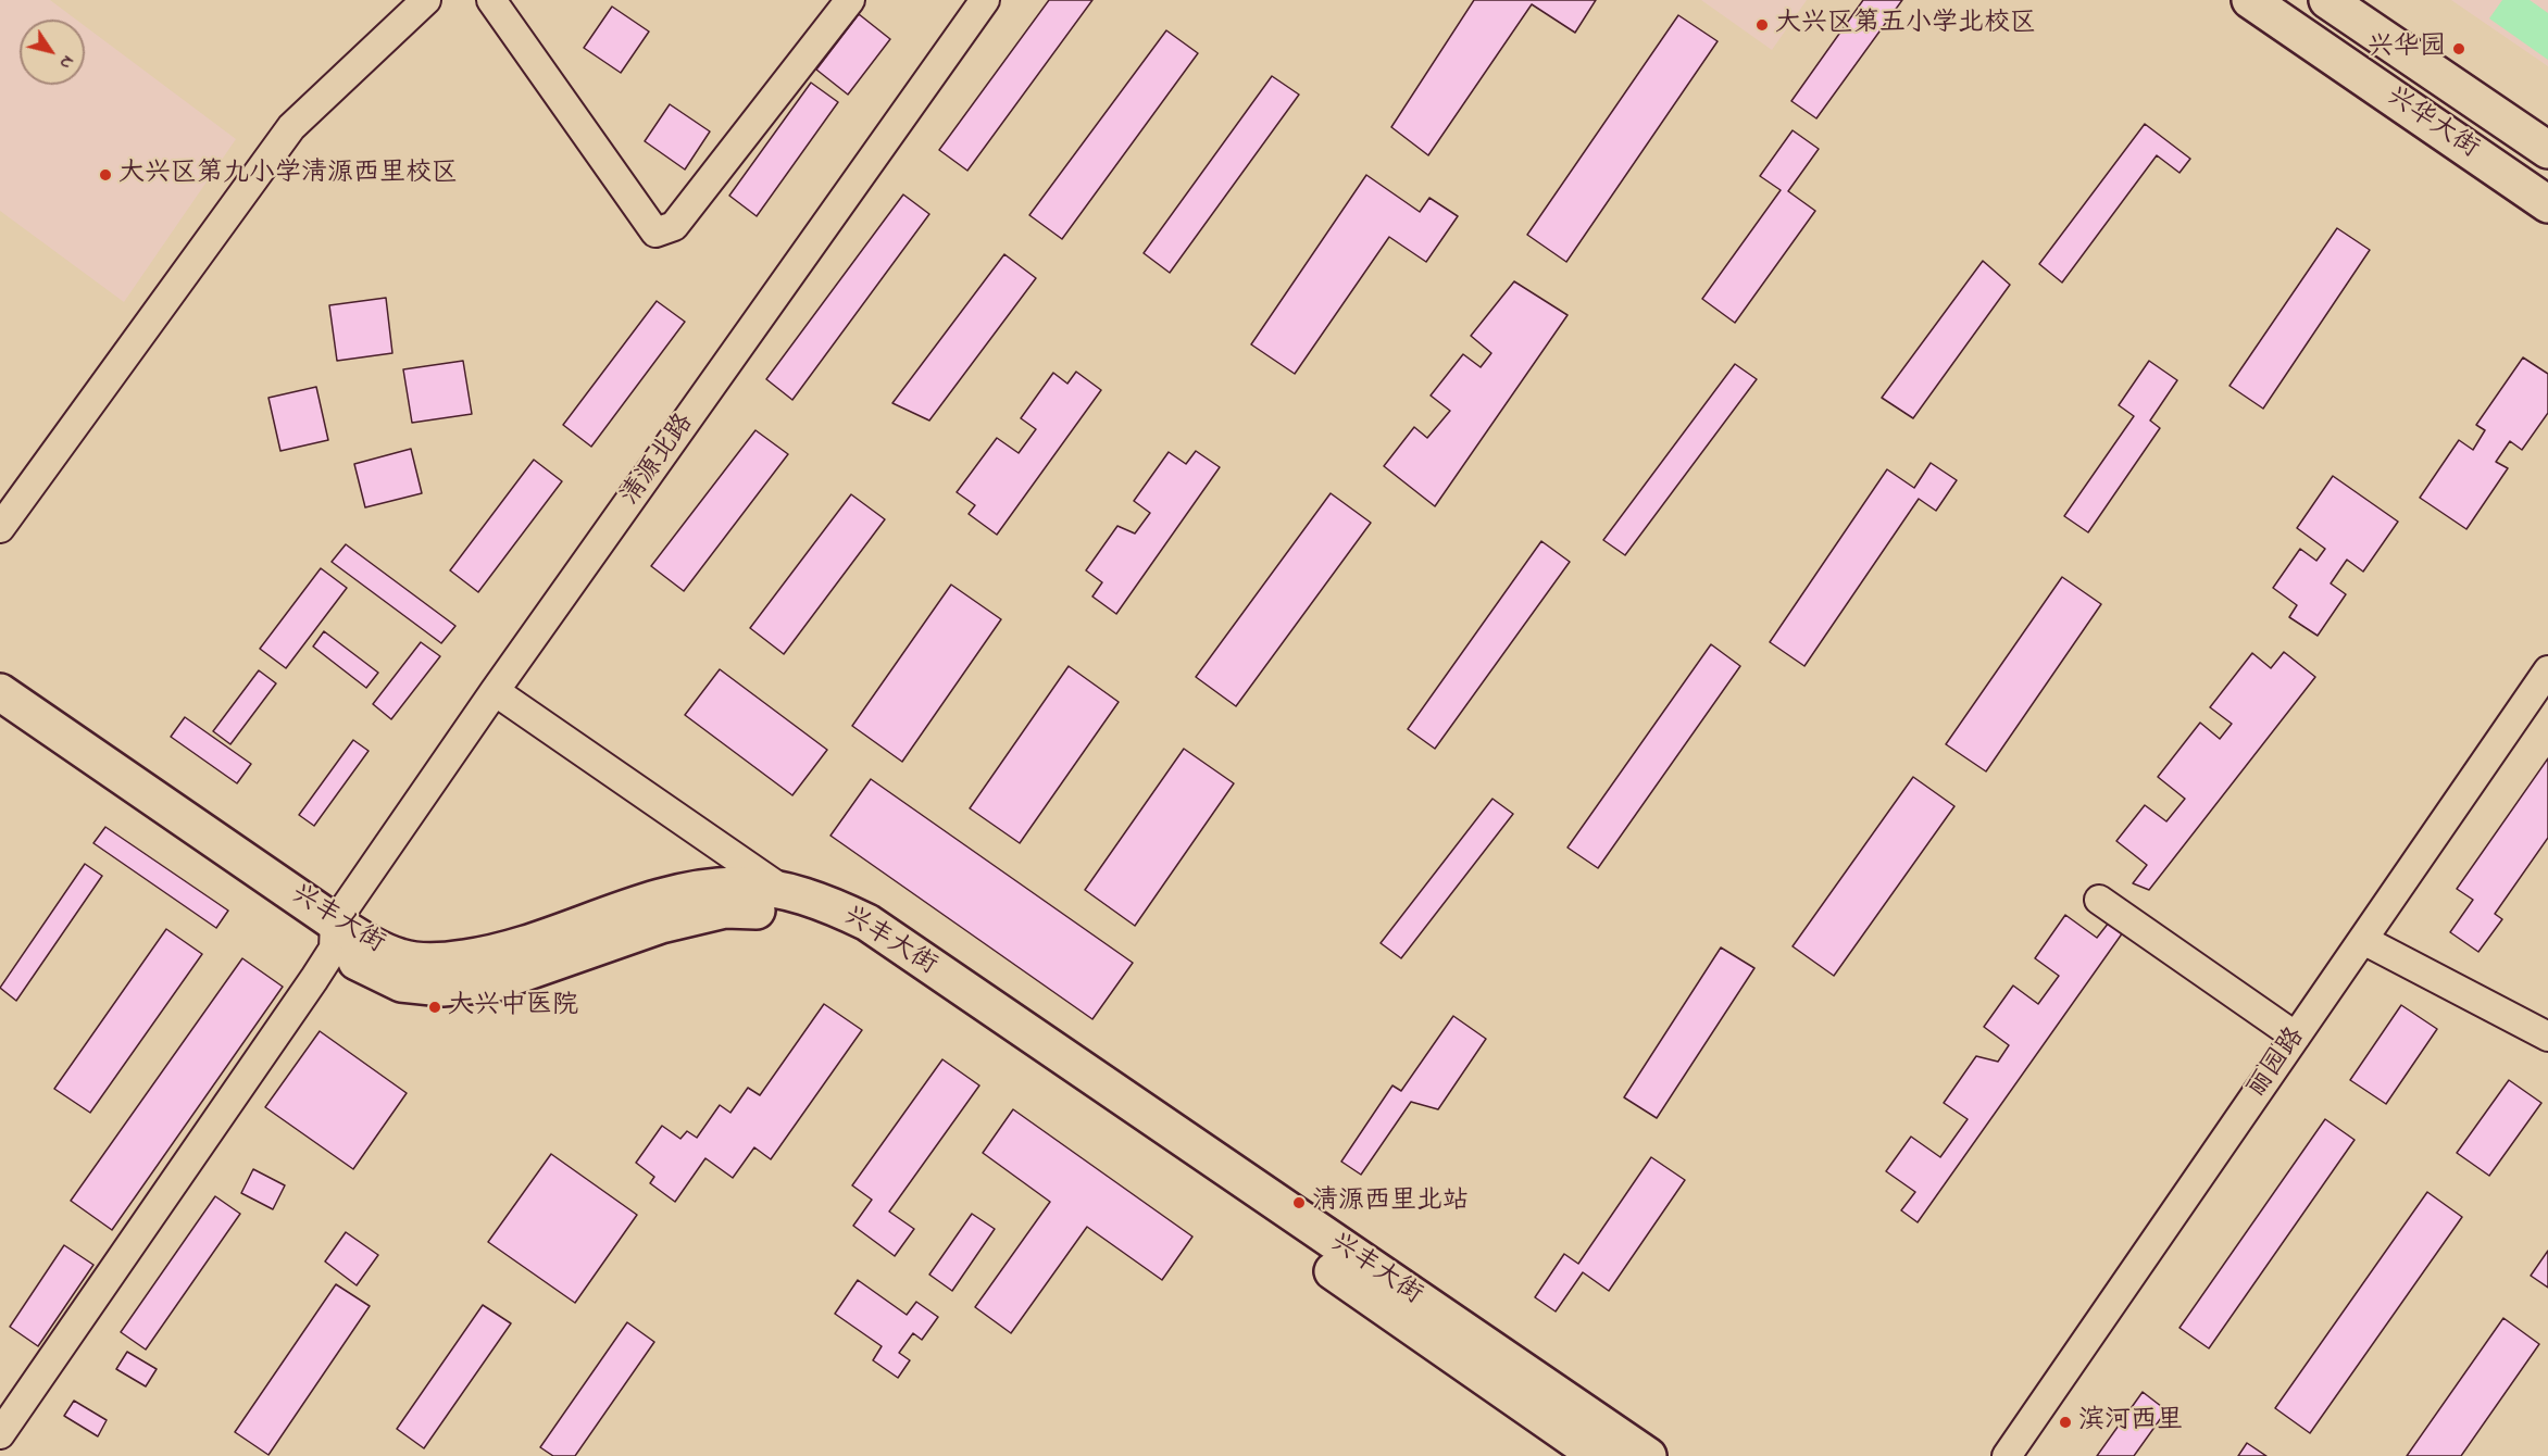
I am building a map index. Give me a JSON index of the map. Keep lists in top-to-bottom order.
{
  "streets": {
    "main road": ["兴华大街", "兴丰大街"],
    "street": ["清源北路", "丽园路"]
  },
  "crossings": [
    ["清源北路", "兴丰大街"]
  ],
  "places": [
    "大兴区第五小学北校区",
    "兴华园",
    "大兴区第九小学清源西里校区",
    "大兴中医院",
    "清源西里北站",
    "滨河西里"
  ],
  "north": "bottom right"
}
